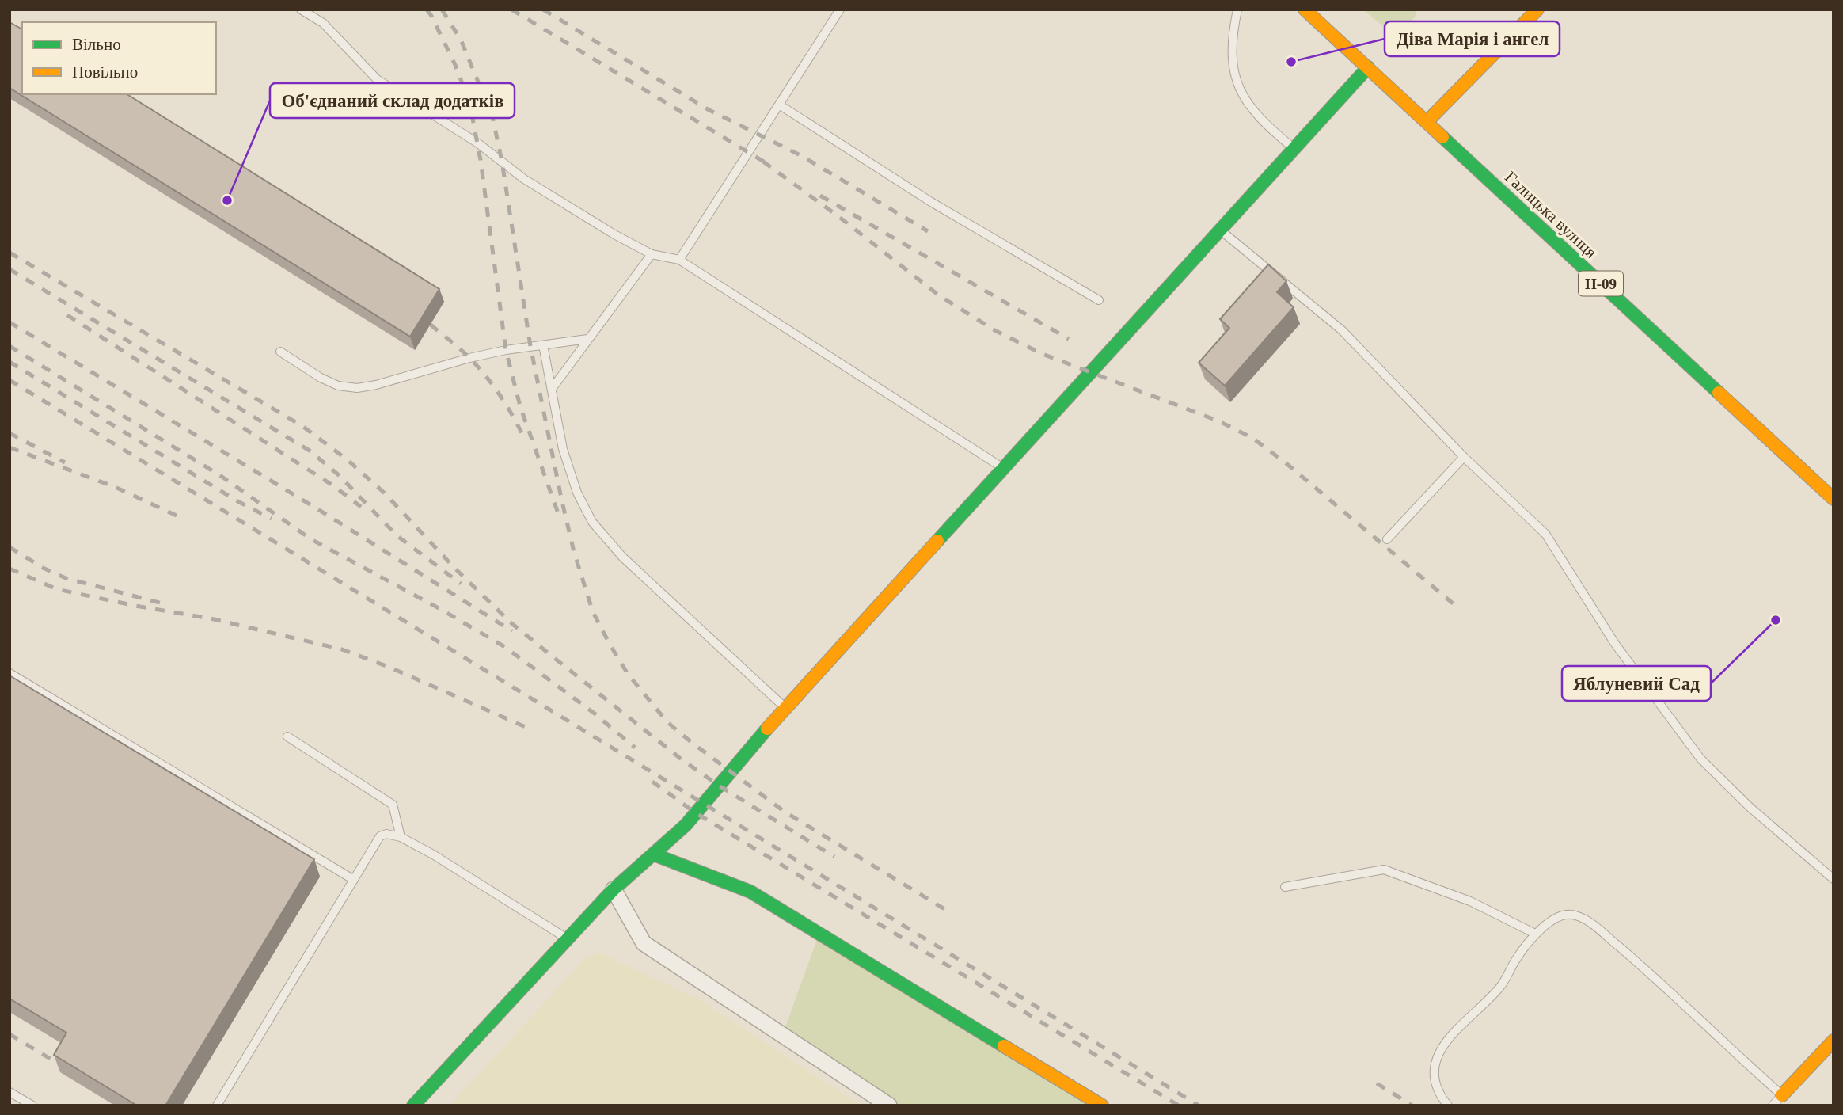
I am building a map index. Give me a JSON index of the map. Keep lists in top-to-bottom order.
{
  "streets": {
    "street": ["Галицька вулиця", "Н-09"]
  },
  "crossings": [
    ["Галицька вулиця", "Н-09"]
  ],
  "places": ["Діва Марія і ангел", "Об'єднаний склад додатків", "Яблуневий Сад"],
  "legend": ["Вільно", "Повільно"]
}
